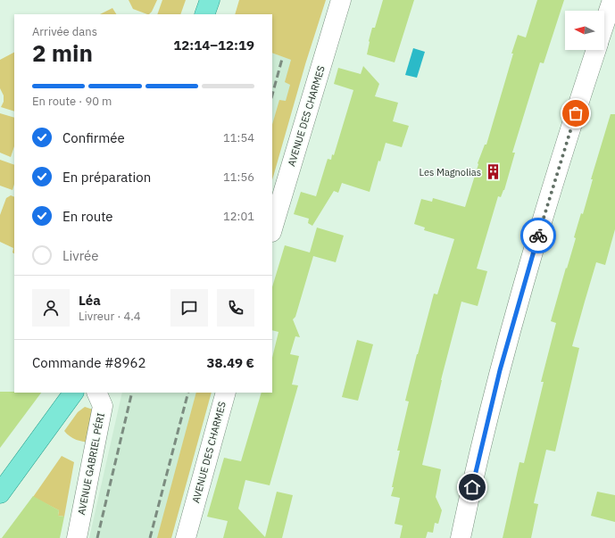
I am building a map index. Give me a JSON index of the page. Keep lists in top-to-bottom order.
{
  "streets": {
    "street": ["AVENUE DES CHARMES", "AVENUE GABRIEL PÉRI"]
  },
  "places": {
    "building": ["Les Magnolias"]
  },
  "north": "left",
  "page": {
    "heading": ["2 min", "Arrivée dans", "12:14–12:19"],
    "panel": [
      "Léa",
      "Livreur · 4.4",
      "Commande #8962",
      "38.49 €"
    ],
    "bar": "En route · 90 m",
    "list": [
      ["Confirmée", "11:54"],
      ["En préparation", "11:56"],
      ["En route", "12:01"],
      "Livrée"
    ]
  }
}
